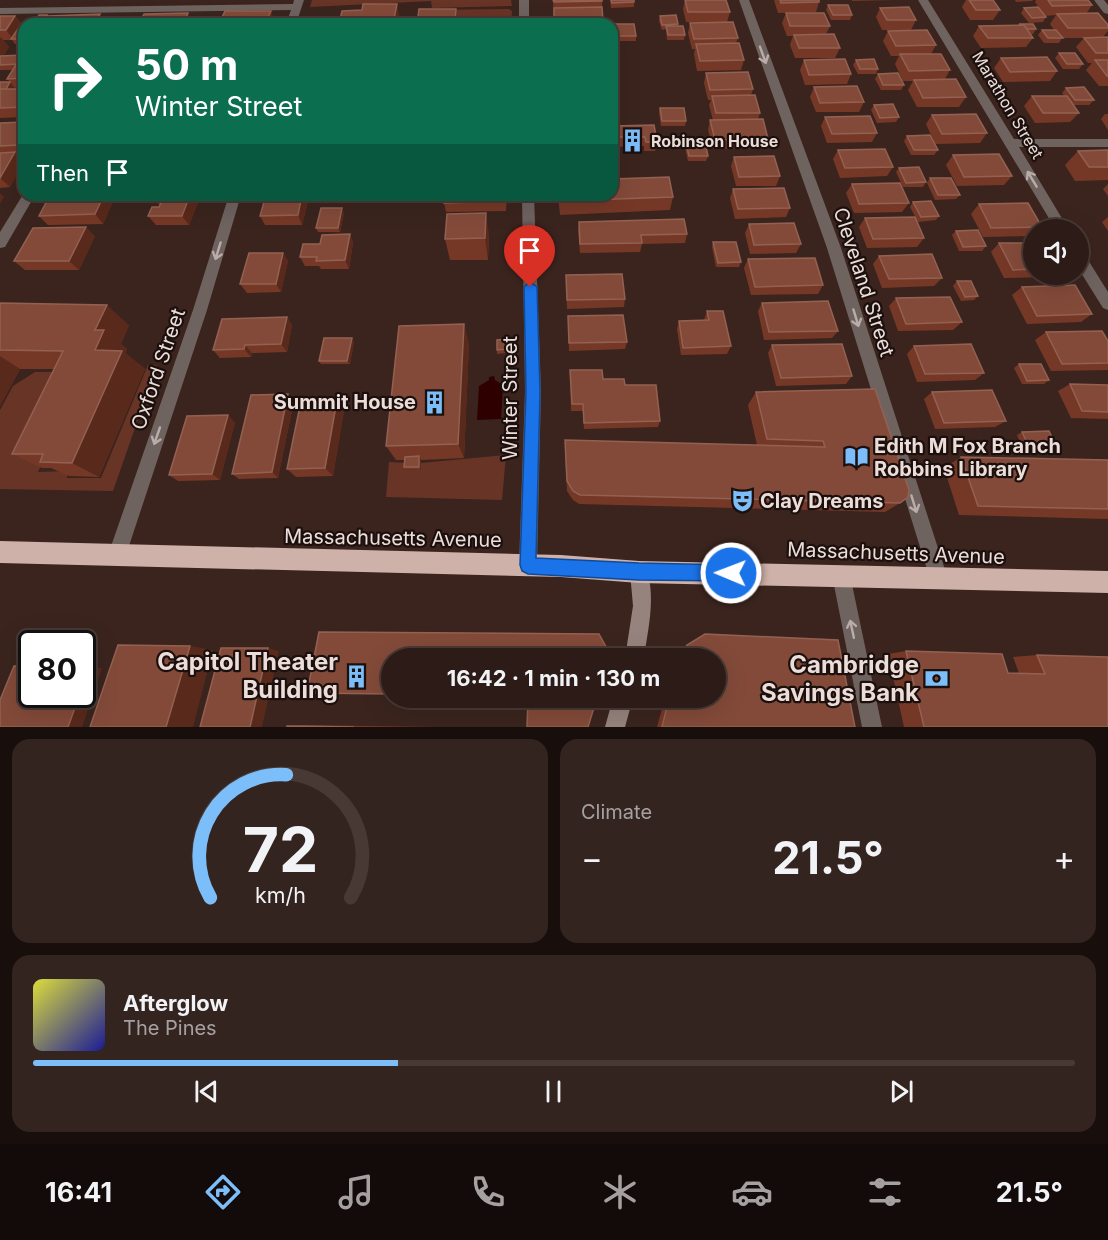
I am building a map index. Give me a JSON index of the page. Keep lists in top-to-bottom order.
{
  "streets": {
    "highway": ["Massachusetts Avenue"],
    "street": [
      "Marathon Street",
      "Cleveland Street",
      "Oxford Street",
      "Winter Street"
    ]
  },
  "crossings": [
    ["Cleveland Street", "Massachusetts Avenue"],
    ["Oxford Street", "Massachusetts Avenue"],
    ["Winter Street", "Massachusetts Avenue"]
  ],
  "one_way": ["Cleveland Street", "Oxford Street"],
  "places": {
    "building": ["Robinson House", "Summit House", "Capitol Theater Building"],
    "library": ["Edith M Fox Branch Robbins Library"],
    "theatre": ["Clay Dreams"],
    "bank": ["Cambridge Savings Bank"]
  },
  "page": {
    "turn": ["50 m", "Winter Street"],
    "then": "Then",
    "limit": "80",
    "trip": "16:42 · 1 min · 130 m",
    "tile": "Climate",
    "heat": ["−", "21.5°", "+"],
    "song": ["Afterglow", "The Pines"],
    "tabs": ["16:41", "21.5°"],
    "gauge": ["72", "km/h"]
  }
}
